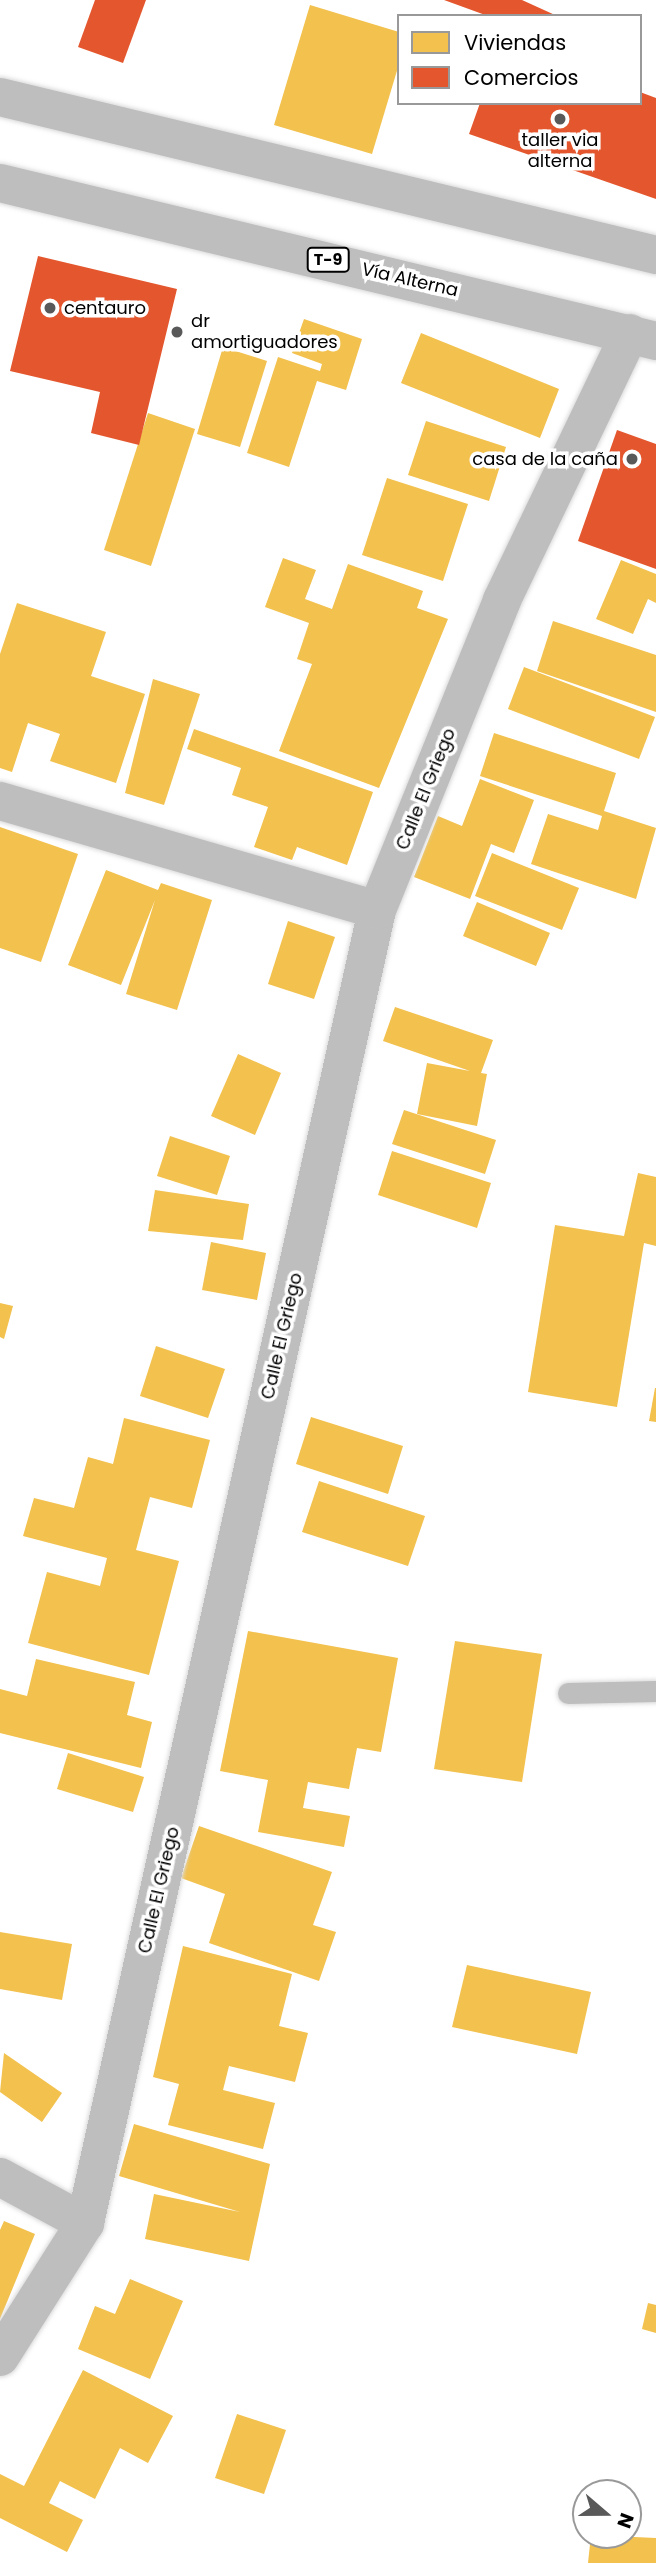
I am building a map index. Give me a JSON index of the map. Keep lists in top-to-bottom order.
{
  "streets": {
    "main road": ["T-9", "Vía Alterna", "Calle El Griego"]
  },
  "crossings": [
    ["Vía Alterna", "Calle El Griego"]
  ],
  "places": [
    "taller via alterna",
    "centauro",
    "dr amortiguadores",
    "casa de la caña"
  ],
  "legend": ["Viviendas", "Comercios"],
  "north": "right"
}
